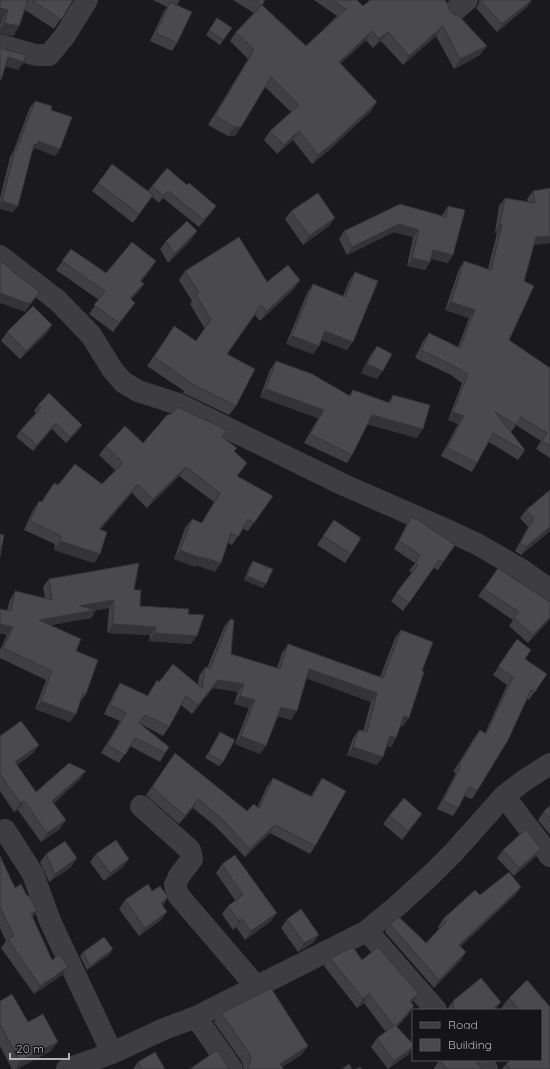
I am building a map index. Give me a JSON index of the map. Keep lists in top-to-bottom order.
{
  "legend": ["Road", "Building"],
  "scale_bar": "20 m"
}
